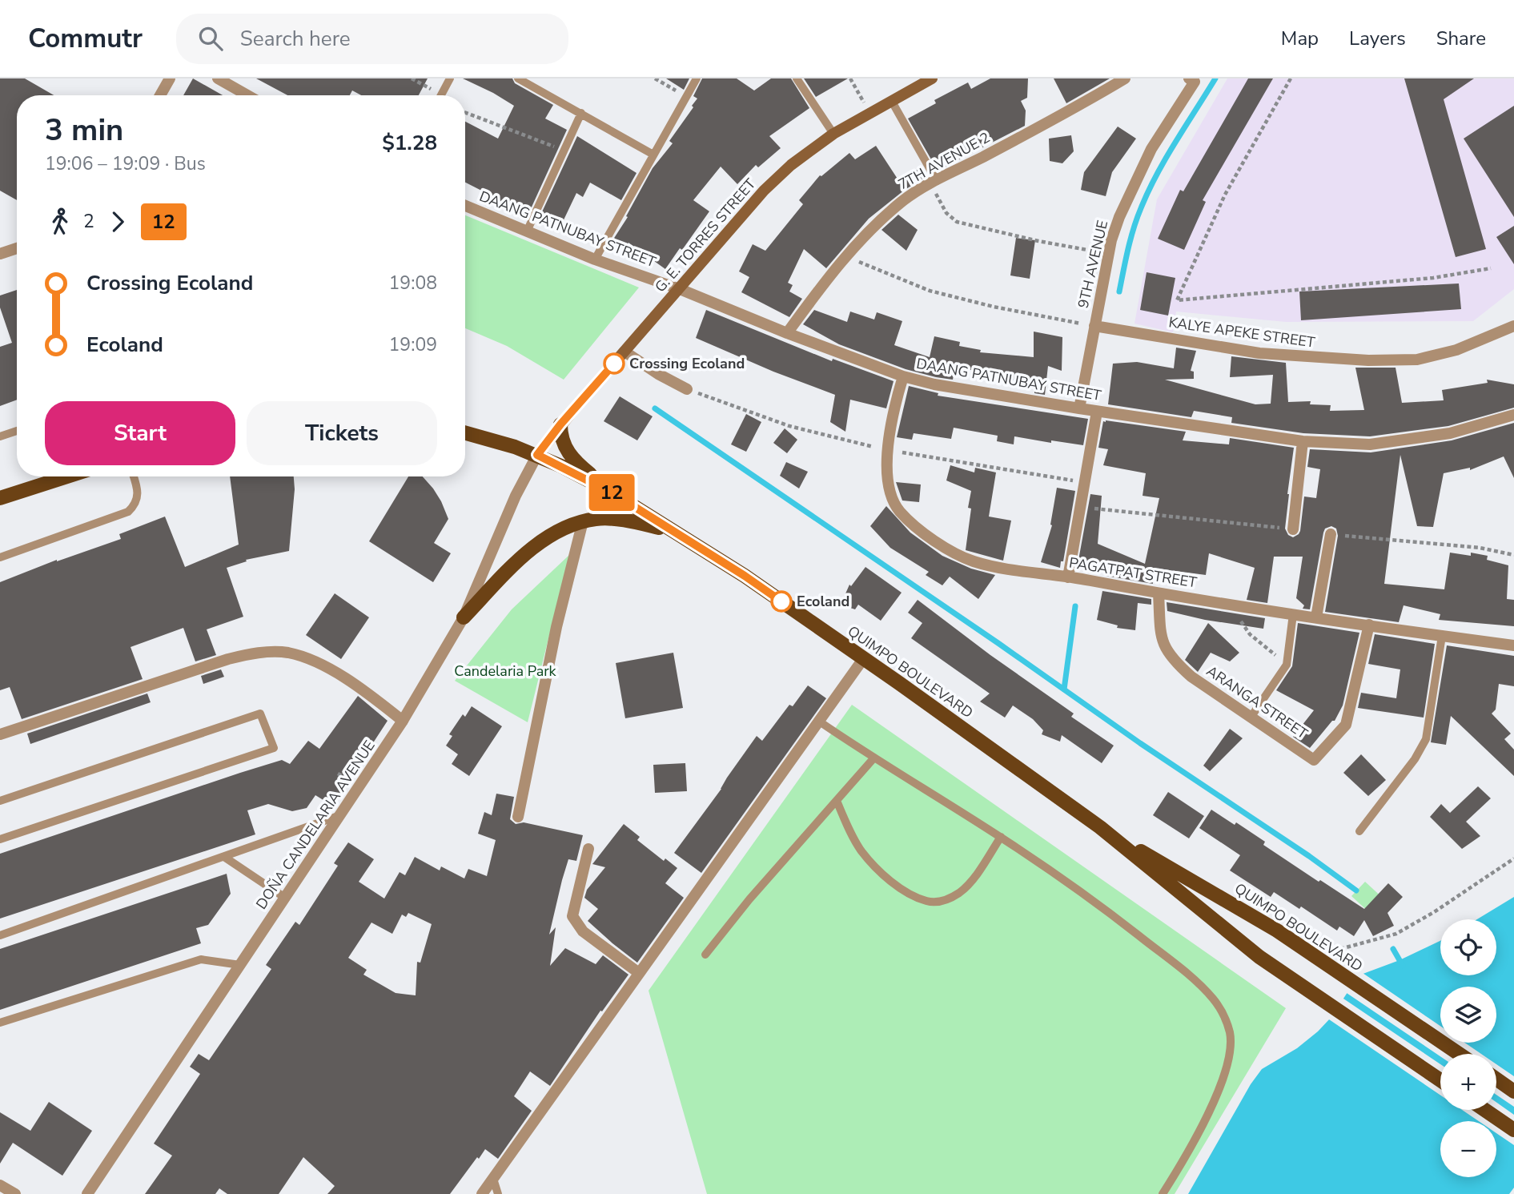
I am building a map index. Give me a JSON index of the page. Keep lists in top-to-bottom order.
{
  "streets": {
    "main road": ["G. E. TORRES STREET", "QUIMPO BOULEVARD"],
    "street": [
      "7TH AVENUE 2",
      "DAANG PATNUBAY STREET",
      "9TH AVENUE",
      "KALYE APEKE STREET",
      "PAGATPAT STREET",
      "ARANGA STREET",
      "DOÑA CANDELARIA AVENUE"
    ]
  },
  "crossings": [
    ["7TH AVENUE 2", "DAANG PATNUBAY STREET"],
    ["DAANG PATNUBAY STREET", "G. E. TORRES STREET"],
    ["DAANG PATNUBAY STREET", "9TH AVENUE"],
    ["DAANG PATNUBAY STREET", "PAGATPAT STREET"],
    ["G. E. TORRES STREET", "QUIMPO BOULEVARD"],
    ["G. E. TORRES STREET", "DOÑA CANDELARIA AVENUE"],
    ["9TH AVENUE", "KALYE APEKE STREET"],
    ["PAGATPAT STREET", "ARANGA STREET"],
    ["QUIMPO BOULEVARD", "DOÑA CANDELARIA AVENUE"]
  ],
  "parks": ["Candelaria Park"],
  "places": ["Crossing Ecoland", "Ecoland"],
  "lines": ["bus line 12"],
  "page": {
    "header": "Commutr",
    "search": "Search here",
    "nav": ["Map", "Layers", "Share"],
    "on_map": "12",
    "heading": ["3 min", "19:06 – 19:09 · Bus", "$1.28"],
    "legs": ["2", "12"],
    "list": [
      {
        "name": "Crossing Ecoland",
        "value": "19:08"
      },
      {
        "name": "Ecoland",
        "value": "19:09"
      }
    ],
    "buttons": ["Start", "Tickets"],
    "map_buttons": ["+", "−"]
  }
}
